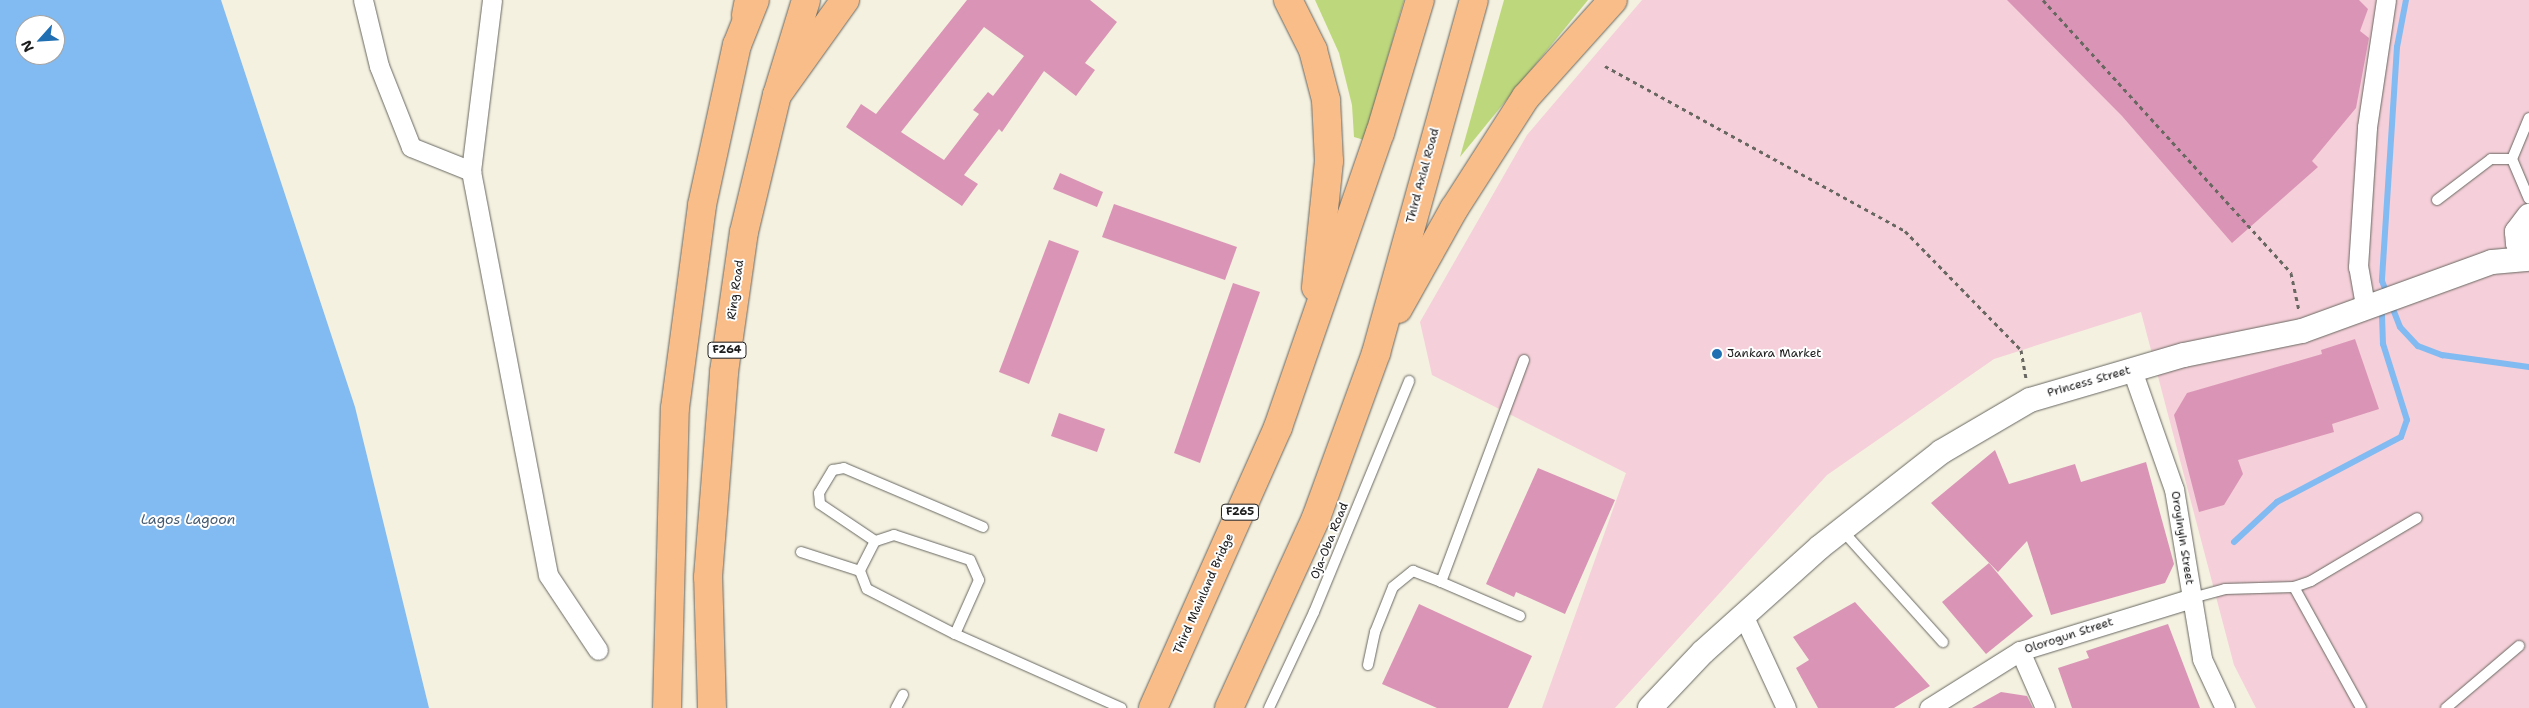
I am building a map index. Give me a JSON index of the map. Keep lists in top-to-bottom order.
{
  "streets": {
    "main road": [
      "Third Axial Road",
      "Ring Road",
      "F264",
      "F265",
      "Third Mainland Bridge"
    ],
    "street": ["Princess Street", "Oroyinyin Street", "Olorogun Street"],
    "lane": ["Oja-Oba Road"]
  },
  "crossings": [
    ["Princess Street", "Oroyinyin Street"],
    ["F265", "Third Mainland Bridge"],
    ["Oroyinyin Street", "Olorogun Street"]
  ],
  "water": ["Lagos Lagoon"],
  "places": ["Jankara Market"],
  "north": "bottom left"
}
